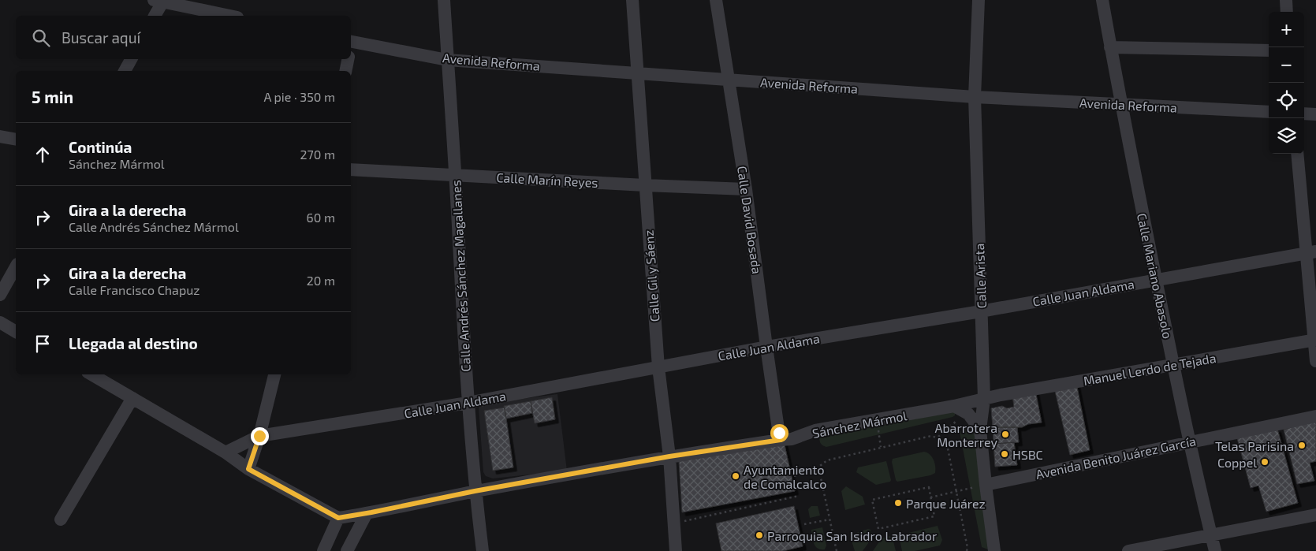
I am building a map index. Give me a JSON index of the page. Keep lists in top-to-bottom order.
{
  "streets": {
    "street": [
      "Avenida Reforma",
      "Calle Marín Reyes",
      "Calle David Bosada",
      "Calle Andrés Sánchez Magallanes",
      "Calle Gil y Sáenz",
      "Calle Arista",
      "Calle Mariano Abasolo",
      "Calle Juan Aldama",
      "Manuel Lerdo de Tejada",
      "Sánchez Mármol",
      "Avenida Benito Juárez García"
    ]
  },
  "crossings": [
    ["Avenida Reforma", "Calle David Bosada"],
    ["Avenida Reforma", "Calle Andrés Sánchez Magallanes"],
    ["Avenida Reforma", "Calle Gil y Sáenz"],
    ["Avenida Reforma", "Calle Arista"],
    ["Avenida Reforma", "Calle Mariano Abasolo"],
    ["Calle Marín Reyes", "Calle David Bosada"],
    ["Calle Marín Reyes", "Calle Andrés Sánchez Magallanes"],
    ["Calle Marín Reyes", "Calle Gil y Sáenz"],
    ["Calle David Bosada", "Calle Juan Aldama"],
    ["Calle David Bosada", "Sánchez Mármol"],
    ["Calle Andrés Sánchez Magallanes", "Calle Juan Aldama"],
    ["Calle Andrés Sánchez Magallanes", "Sánchez Mármol"],
    ["Calle Gil y Sáenz", "Calle Juan Aldama"],
    ["Calle Gil y Sáenz", "Sánchez Mármol"],
    ["Calle Arista", "Calle Juan Aldama"],
    ["Calle Arista", "Manuel Lerdo de Tejada"],
    ["Calle Arista", "Sánchez Mármol"],
    ["Calle Arista", "Avenida Benito Juárez García"],
    ["Calle Mariano Abasolo", "Calle Juan Aldama"],
    ["Calle Mariano Abasolo", "Manuel Lerdo de Tejada"],
    ["Calle Mariano Abasolo", "Avenida Benito Juárez García"],
    ["Manuel Lerdo de Tejada", "Sánchez Mármol"]
  ],
  "places": [
    "Abarrotera Monterrey",
    "Telas Parisina",
    "HSBC",
    "Coppel",
    "Ayuntamiento de Comalcalco",
    "Parque Juárez",
    "Parroquia San Isidro Labrador"
  ],
  "page": {
    "map_buttons": ["+", "−"],
    "search": "Buscar aquí",
    "heading": ["5 min", "A pie · 350 m"],
    "list": [
      ["Continúa", "Sánchez Mármol", "270 m"],
      ["Gira a la derecha", "Calle Andrés Sánchez Mármol", "60 m"],
      ["Gira a la derecha", "Calle Francisco Chapuz", "20 m"],
      "Llegada al destino"
    ]
  }
}
